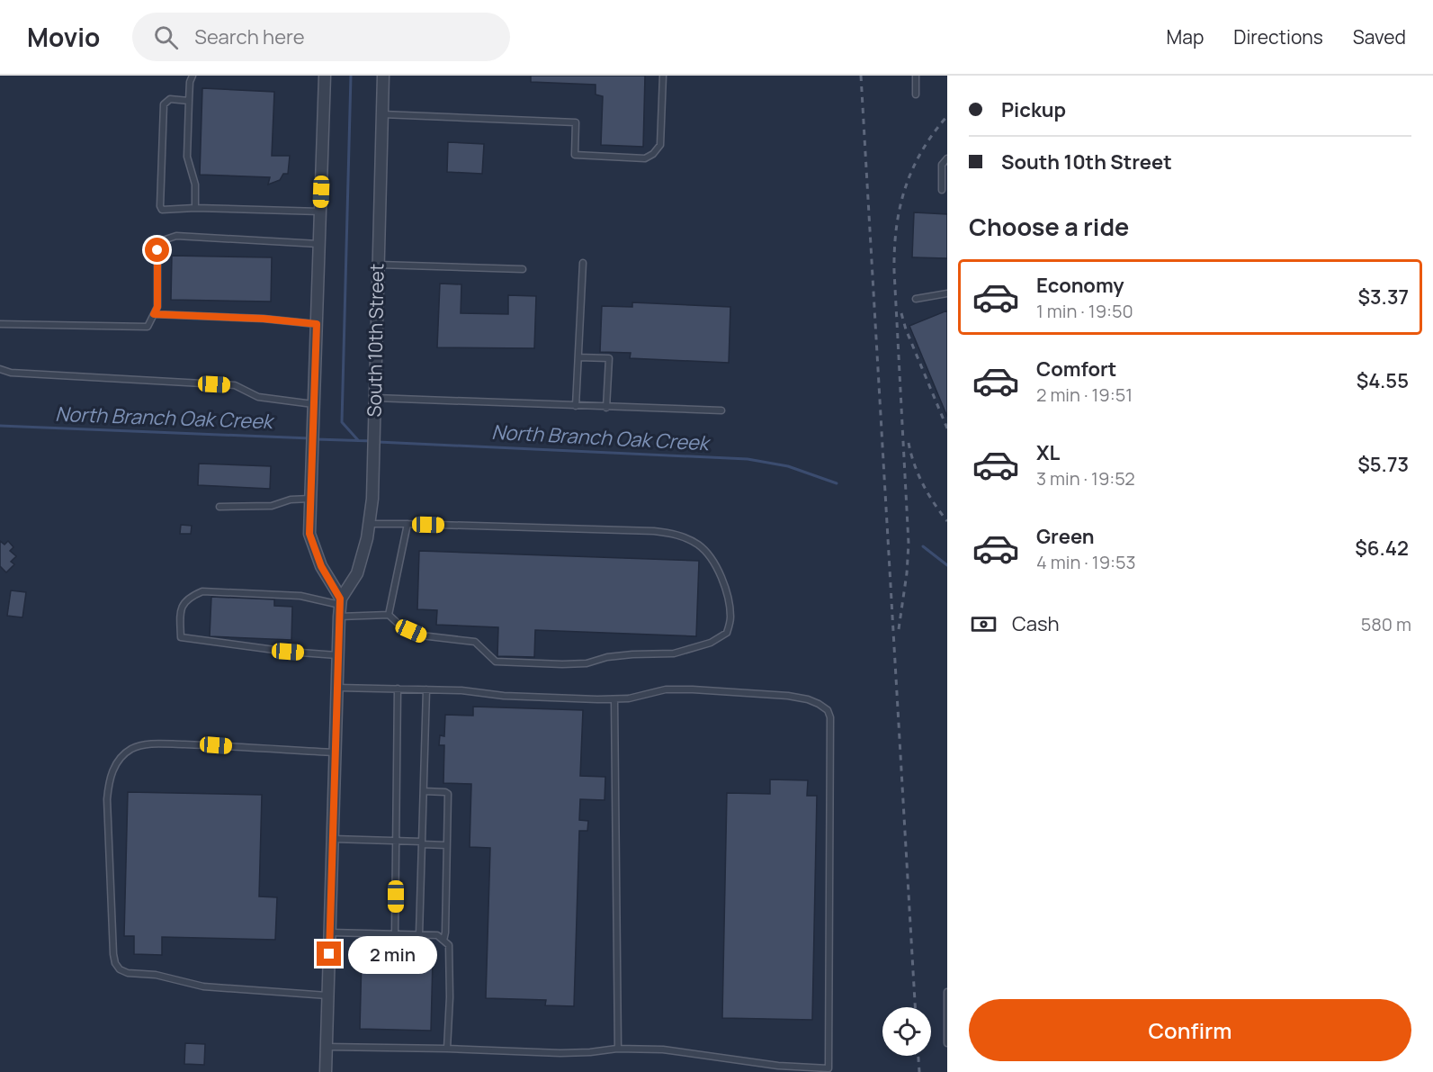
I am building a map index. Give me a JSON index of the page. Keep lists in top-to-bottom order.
{
  "streets": {
    "street": ["South 10th Street"]
  },
  "water": ["North Branch Oak Creek"],
  "page": {
    "header": "Movio",
    "search": "Search here",
    "nav": ["Map", "Directions", "Saved"],
    "banner": ["Pickup", "South 10th Street"],
    "heading": "Choose a ride",
    "list": [
      {
        "name": "Economy",
        "note": "1 min · 19:50",
        "value": "$3.37"
      },
      {
        "name": "Comfort",
        "note": "2 min · 19:51",
        "value": "$4.55"
      },
      {
        "name": "XL",
        "note": "3 min · 19:52",
        "value": "$5.73"
      },
      {
        "name": "Green",
        "note": "4 min · 19:53",
        "value": "$6.42"
      }
    ],
    "pay": ["Cash", "580 m"],
    "bubble": "2 min",
    "buttons": "Confirm"
  }
}
